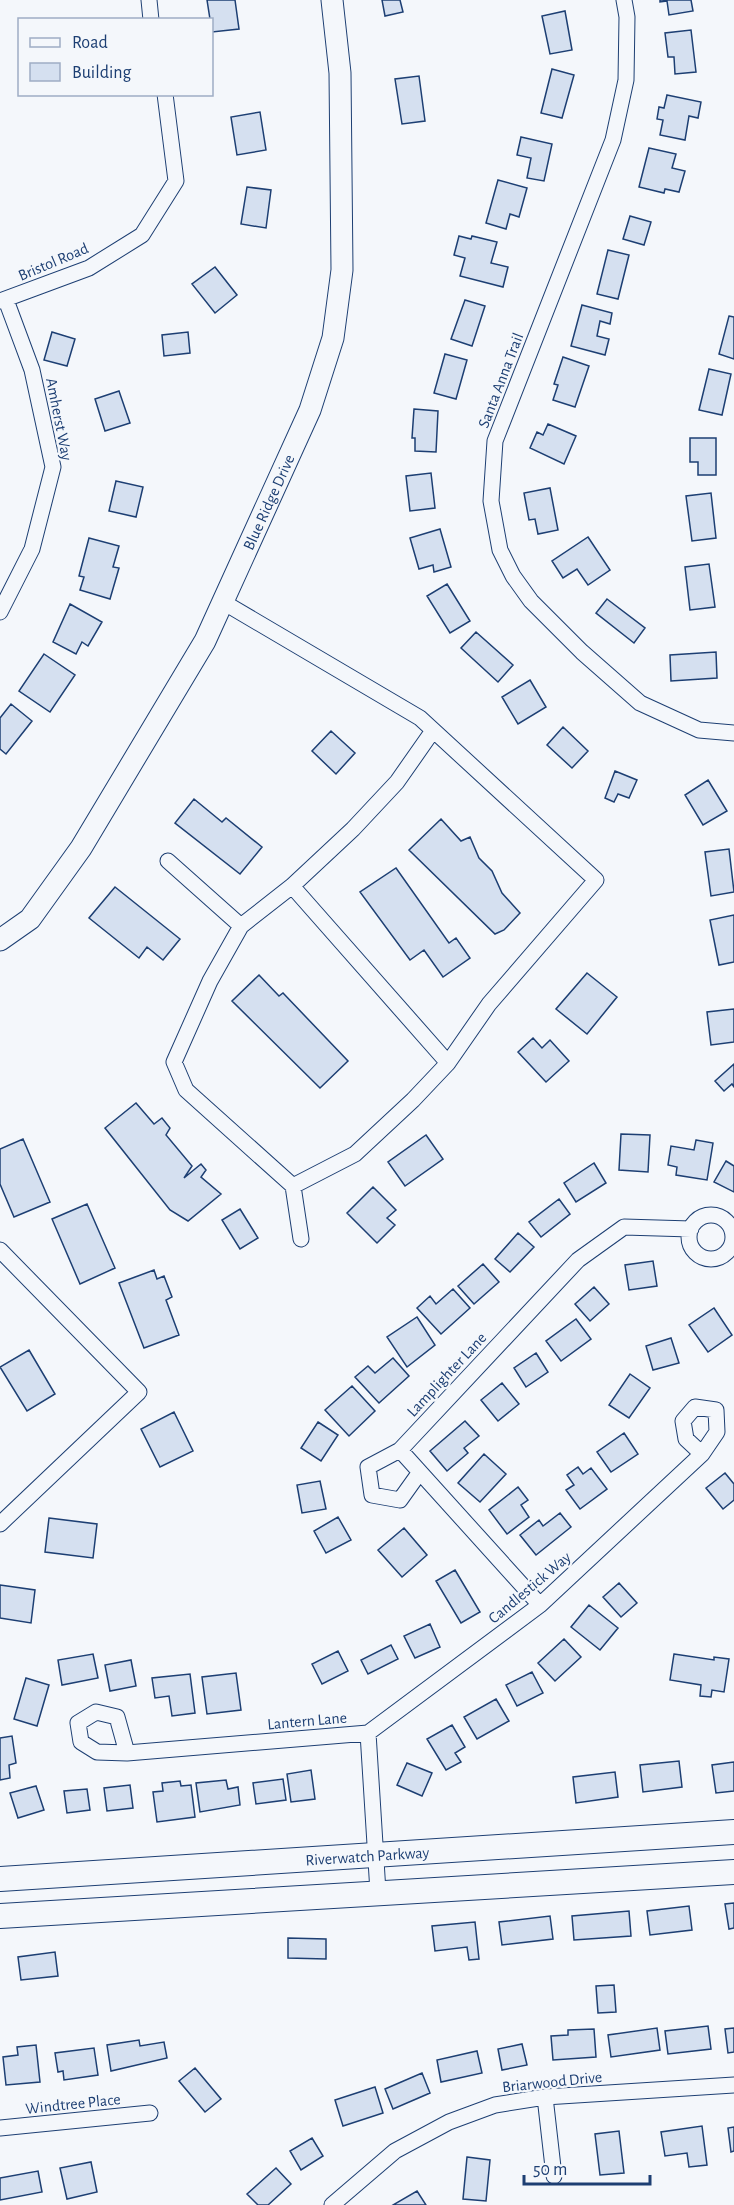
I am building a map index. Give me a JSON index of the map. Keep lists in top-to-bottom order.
{
  "streets": {
    "main road": ["Riverwatch Parkway"],
    "street": [
      "Bristol Road",
      "Santa Anna Trail",
      "Amherst Way",
      "Blue Ridge Drive",
      "Lamplighter Lane",
      "Candlestick Way",
      "Lantern Lane",
      "Briarwood Drive",
      "Windtree Place"
    ]
  },
  "crossings": [
    ["Bristol Road", "Amherst Way"],
    ["Candlestick Way", "Lantern Lane"],
    ["Lantern Lane", "Riverwatch Parkway"]
  ],
  "legend": ["Road", "Building"],
  "scale_bar": "50 m"
}
